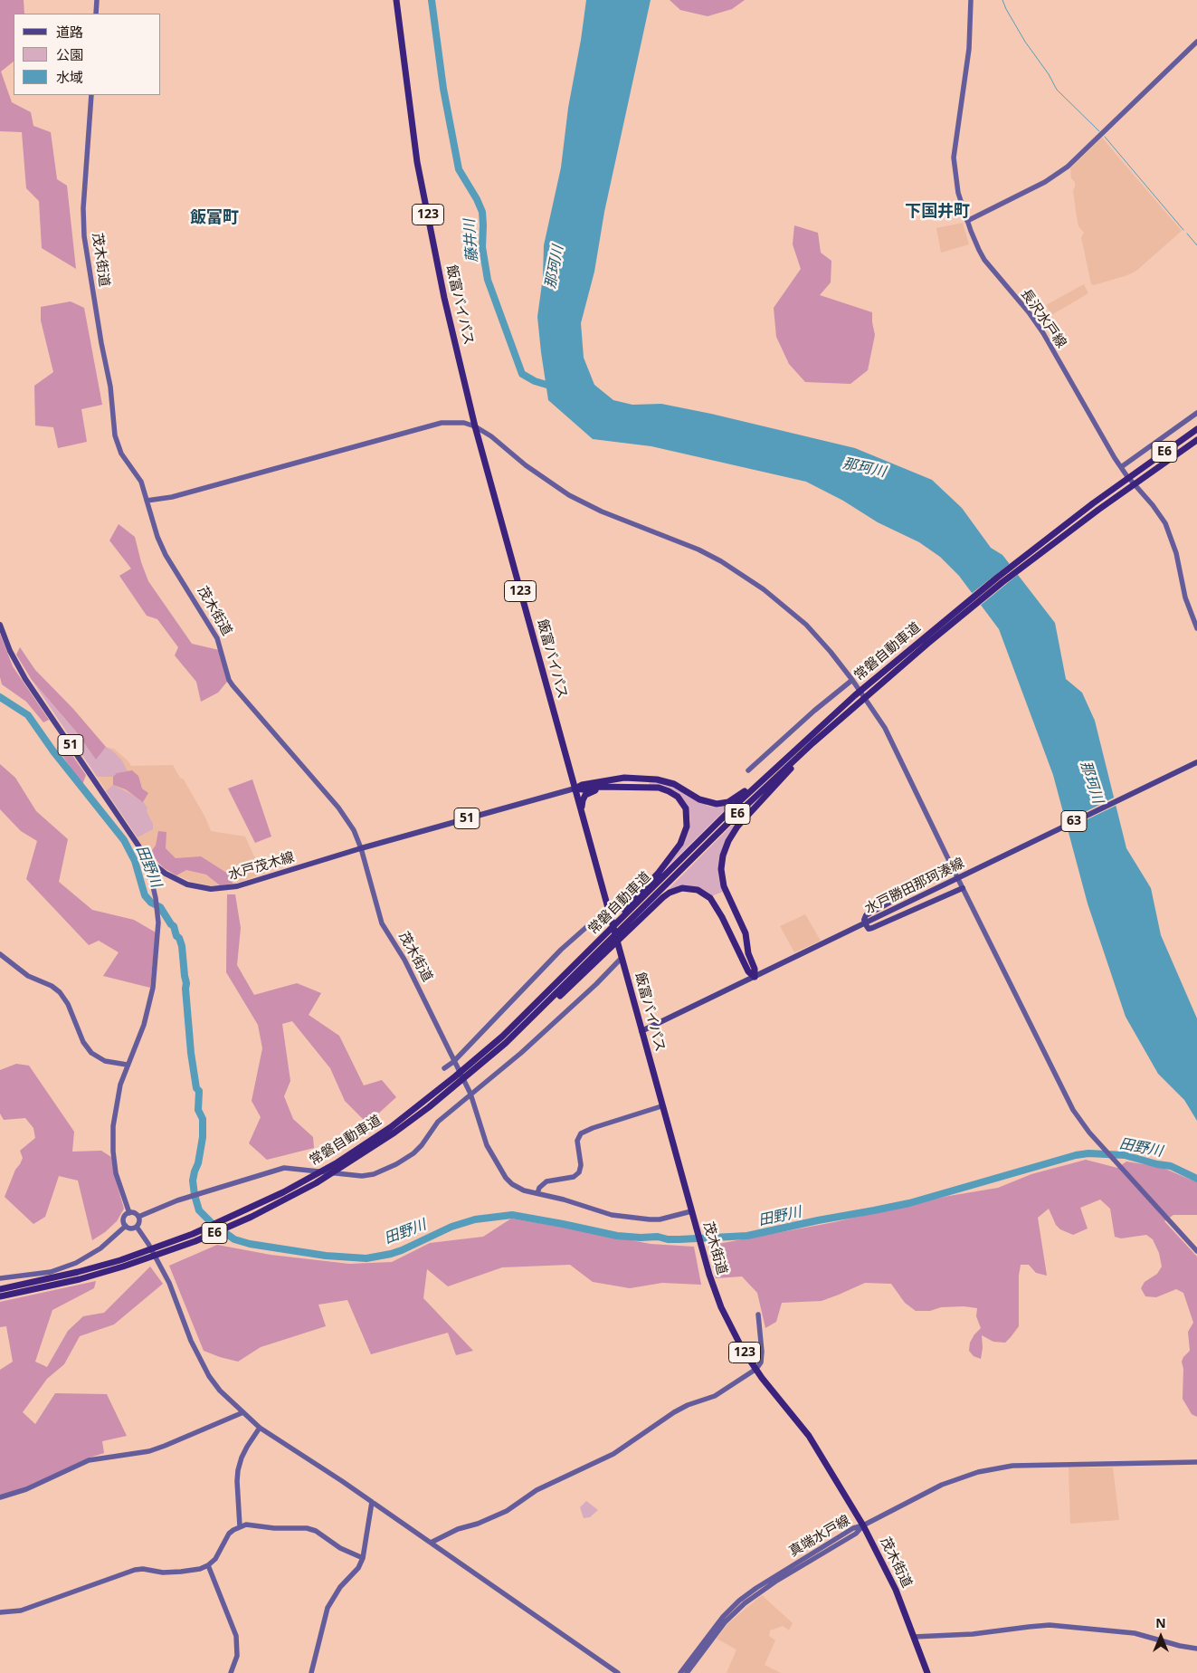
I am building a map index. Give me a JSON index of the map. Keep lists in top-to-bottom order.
{
  "streets": {
    "highway": [
      "123",
      "茂木街道",
      "飯富バイパス",
      "E6",
      "常磐自動車道"
    ],
    "main road": [
      "51",
      "63",
      "水戸茂木線",
      "水戸勝田那珂湊線"
    ],
    "street": ["長沢水戸線", "真端水戸線"]
  },
  "crossings": [
    ["茂木街道", "飯富バイパス"],
    ["茂木街道", "水戸茂木線"],
    ["茂木街道", "真端水戸線"],
    ["飯富バイパス", "水戸茂木線"],
    ["飯富バイパス", "水戸勝田那珂湊線"]
  ],
  "districts": ["下国井町", "飯富町"],
  "water": ["藤井川", "那珂川", "田野川"],
  "legend": ["道路", "公園", "水域"],
  "north": "top"
}
